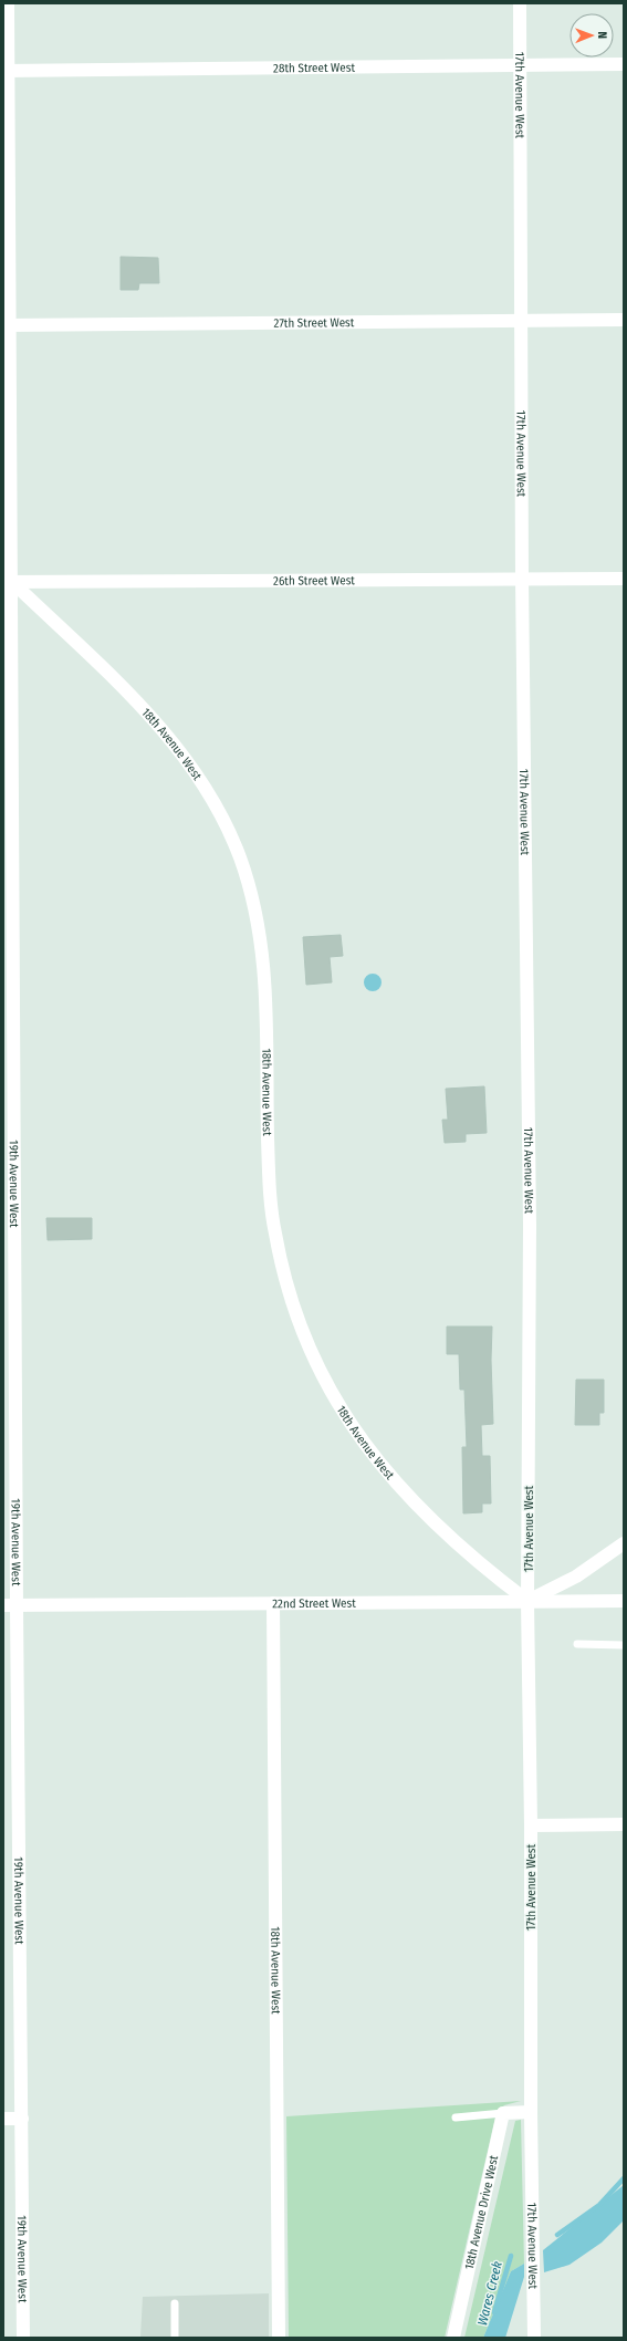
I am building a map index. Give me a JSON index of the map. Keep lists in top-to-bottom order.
{
  "streets": {
    "street": [
      "28th Street West",
      "17th Avenue West",
      "27th Street West",
      "26th Street West",
      "18th Avenue West",
      "19th Avenue West",
      "22nd Street West",
      "18th Avenue Drive West"
    ]
  },
  "crossings": [
    ["28th Street West", "17th Avenue West"],
    ["28th Street West", "19th Avenue West"],
    ["17th Avenue West", "27th Street West"],
    ["17th Avenue West", "26th Street West"],
    ["17th Avenue West", "18th Avenue West"],
    ["17th Avenue West", "22nd Street West"],
    ["27th Street West", "19th Avenue West"],
    ["26th Street West", "18th Avenue West"],
    ["26th Street West", "19th Avenue West"],
    ["18th Avenue West", "19th Avenue West"],
    ["18th Avenue West", "22nd Street West"],
    ["19th Avenue West", "22nd Street West"]
  ],
  "water": ["Wares Creek"],
  "north": "right"
}
